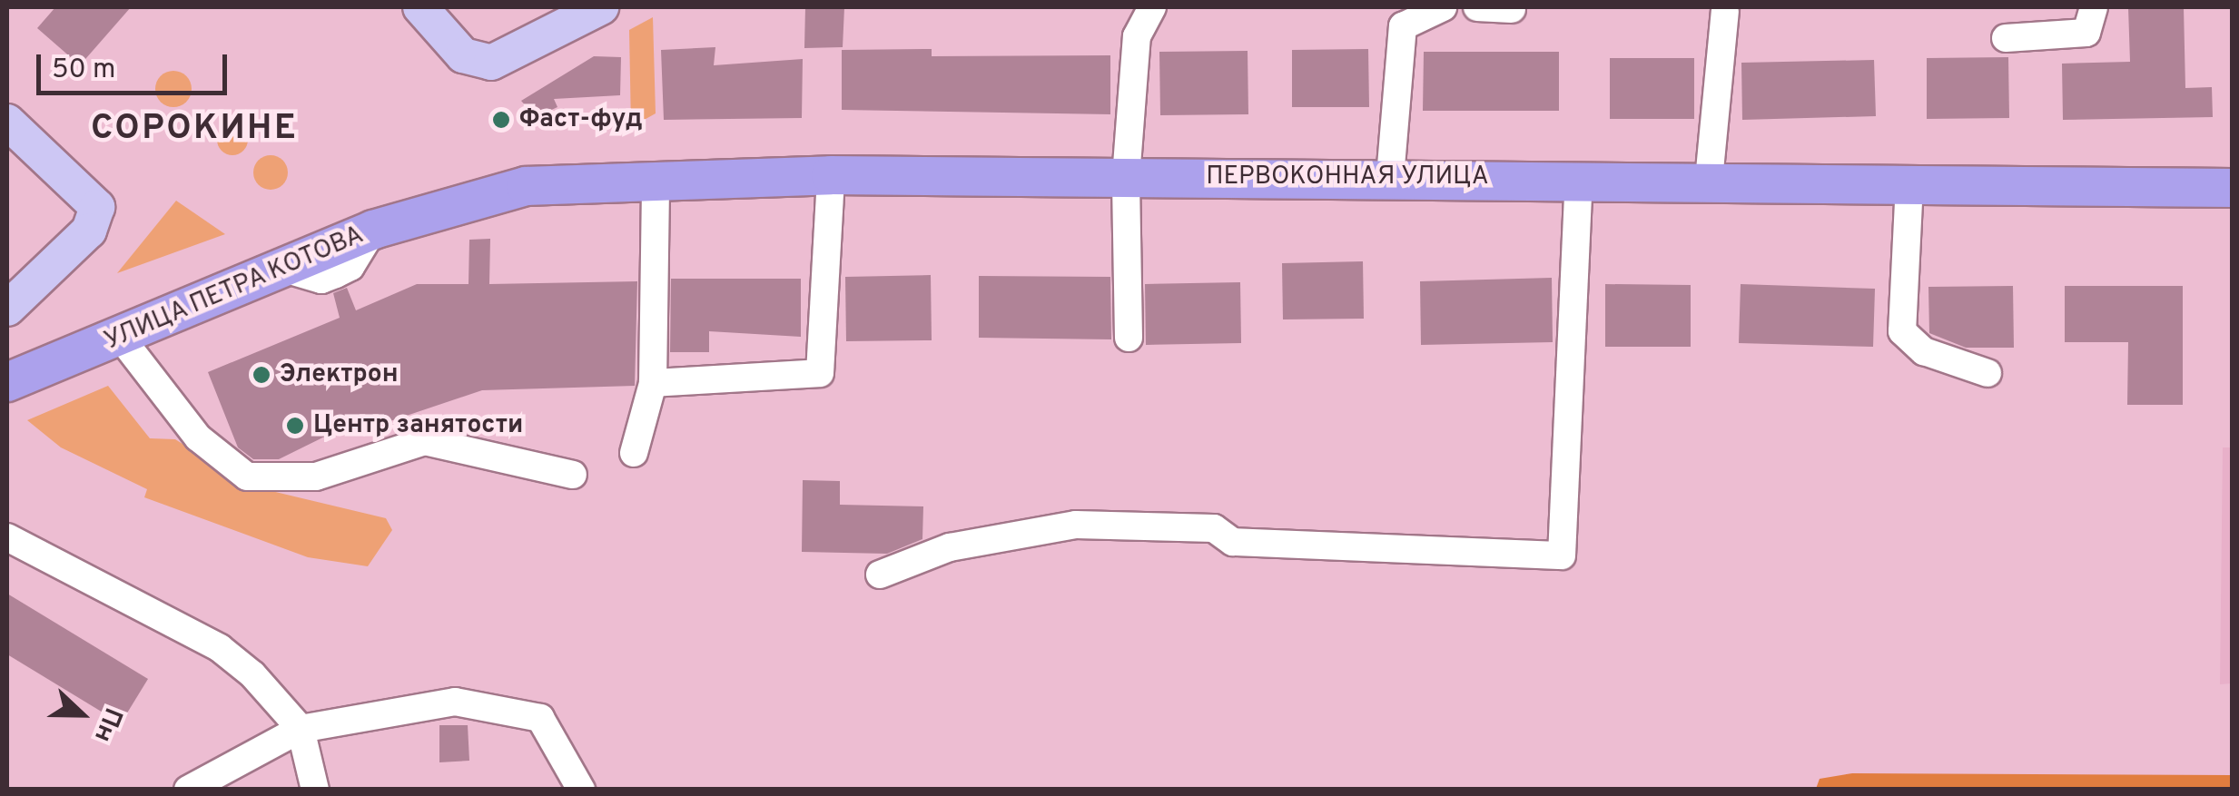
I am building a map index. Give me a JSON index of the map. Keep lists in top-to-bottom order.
{
  "streets": {
    "highway": ["ПЕРВОКОННАЯ УЛИЦА", "УЛИЦА ПЕТРА КОТОВА"]
  },
  "crossings": [
    ["ПЕРВОКОННАЯ УЛИЦА", "УЛИЦА ПЕТРА КОТОВА"]
  ],
  "districts": ["СОРОКИНЕ"],
  "places": ["Фаст-фуд", "Электрон", "Центр занятости"],
  "scale_bar": "50 m",
  "north": "right"
}
